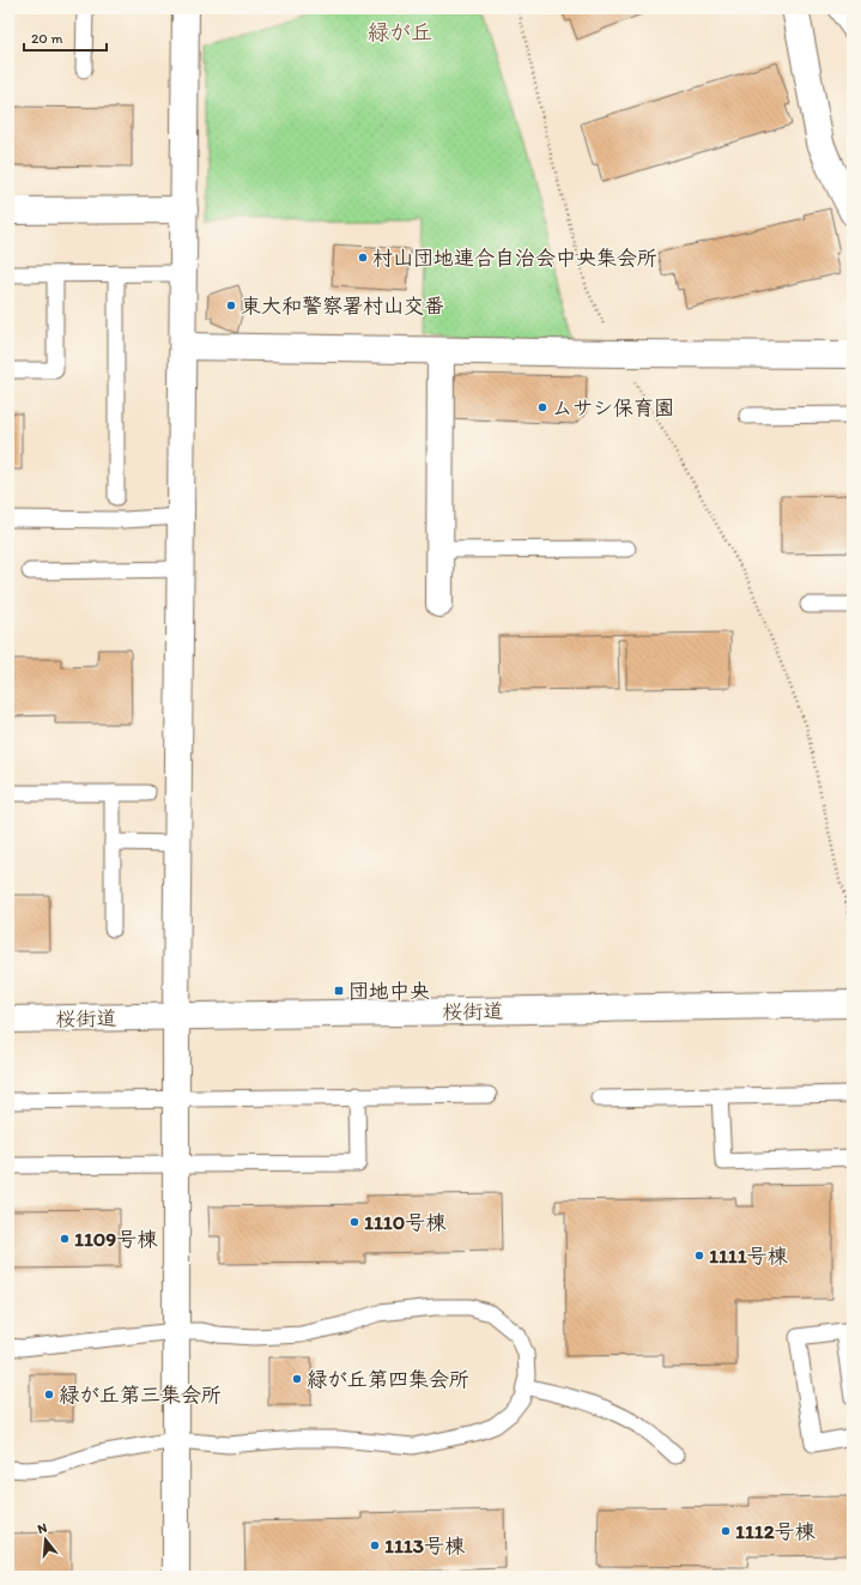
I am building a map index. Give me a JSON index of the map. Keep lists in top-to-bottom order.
{
  "streets": {
    "street": ["桜街道"]
  },
  "districts": ["緑が丘"],
  "places": {
    "other": [
      "村山団地連合自治会中央集会所",
      "東大和警察署村山交番",
      "ムサシ保育園",
      "1110号棟",
      "1109号棟",
      "1111号棟",
      "緑が丘第四集会所",
      "緑が丘第三集会所",
      "1112号棟",
      "1113号棟"
    ],
    "transit": ["団地中央"]
  },
  "scale_bar": "20 m",
  "north": "top"
}
